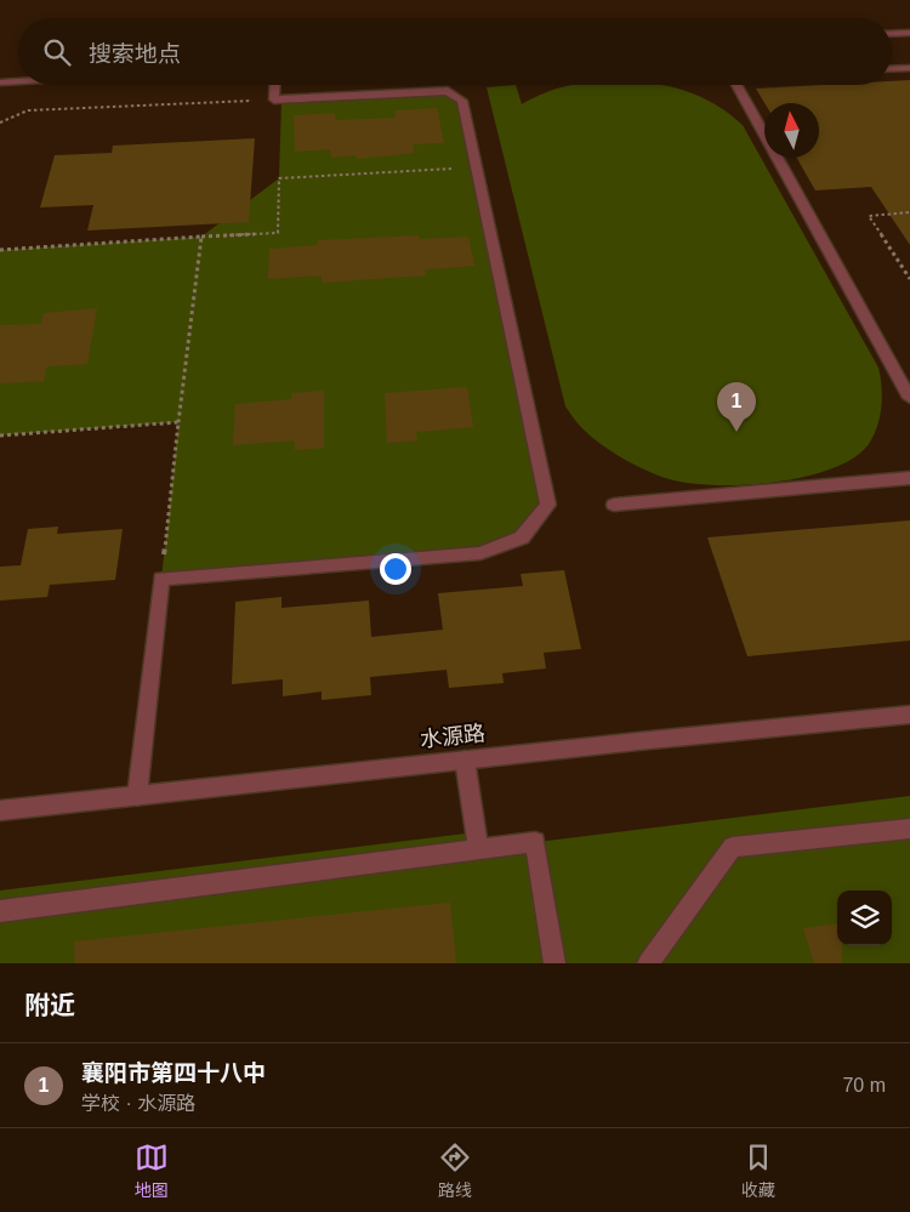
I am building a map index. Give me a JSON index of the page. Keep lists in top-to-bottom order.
{
  "streets": {
    "street": ["水源路"]
  },
  "north": "top",
  "page": {
    "search": "搜索地点",
    "pins": "1",
    "heading": "附近",
    "list": [
      {
        "mark": "1",
        "name": "襄阳市第四十八中",
        "note": "学校 · 水源路",
        "value": "70 m"
      }
    ],
    "nav": ["地图", "路线", "收藏"]
  }
}
